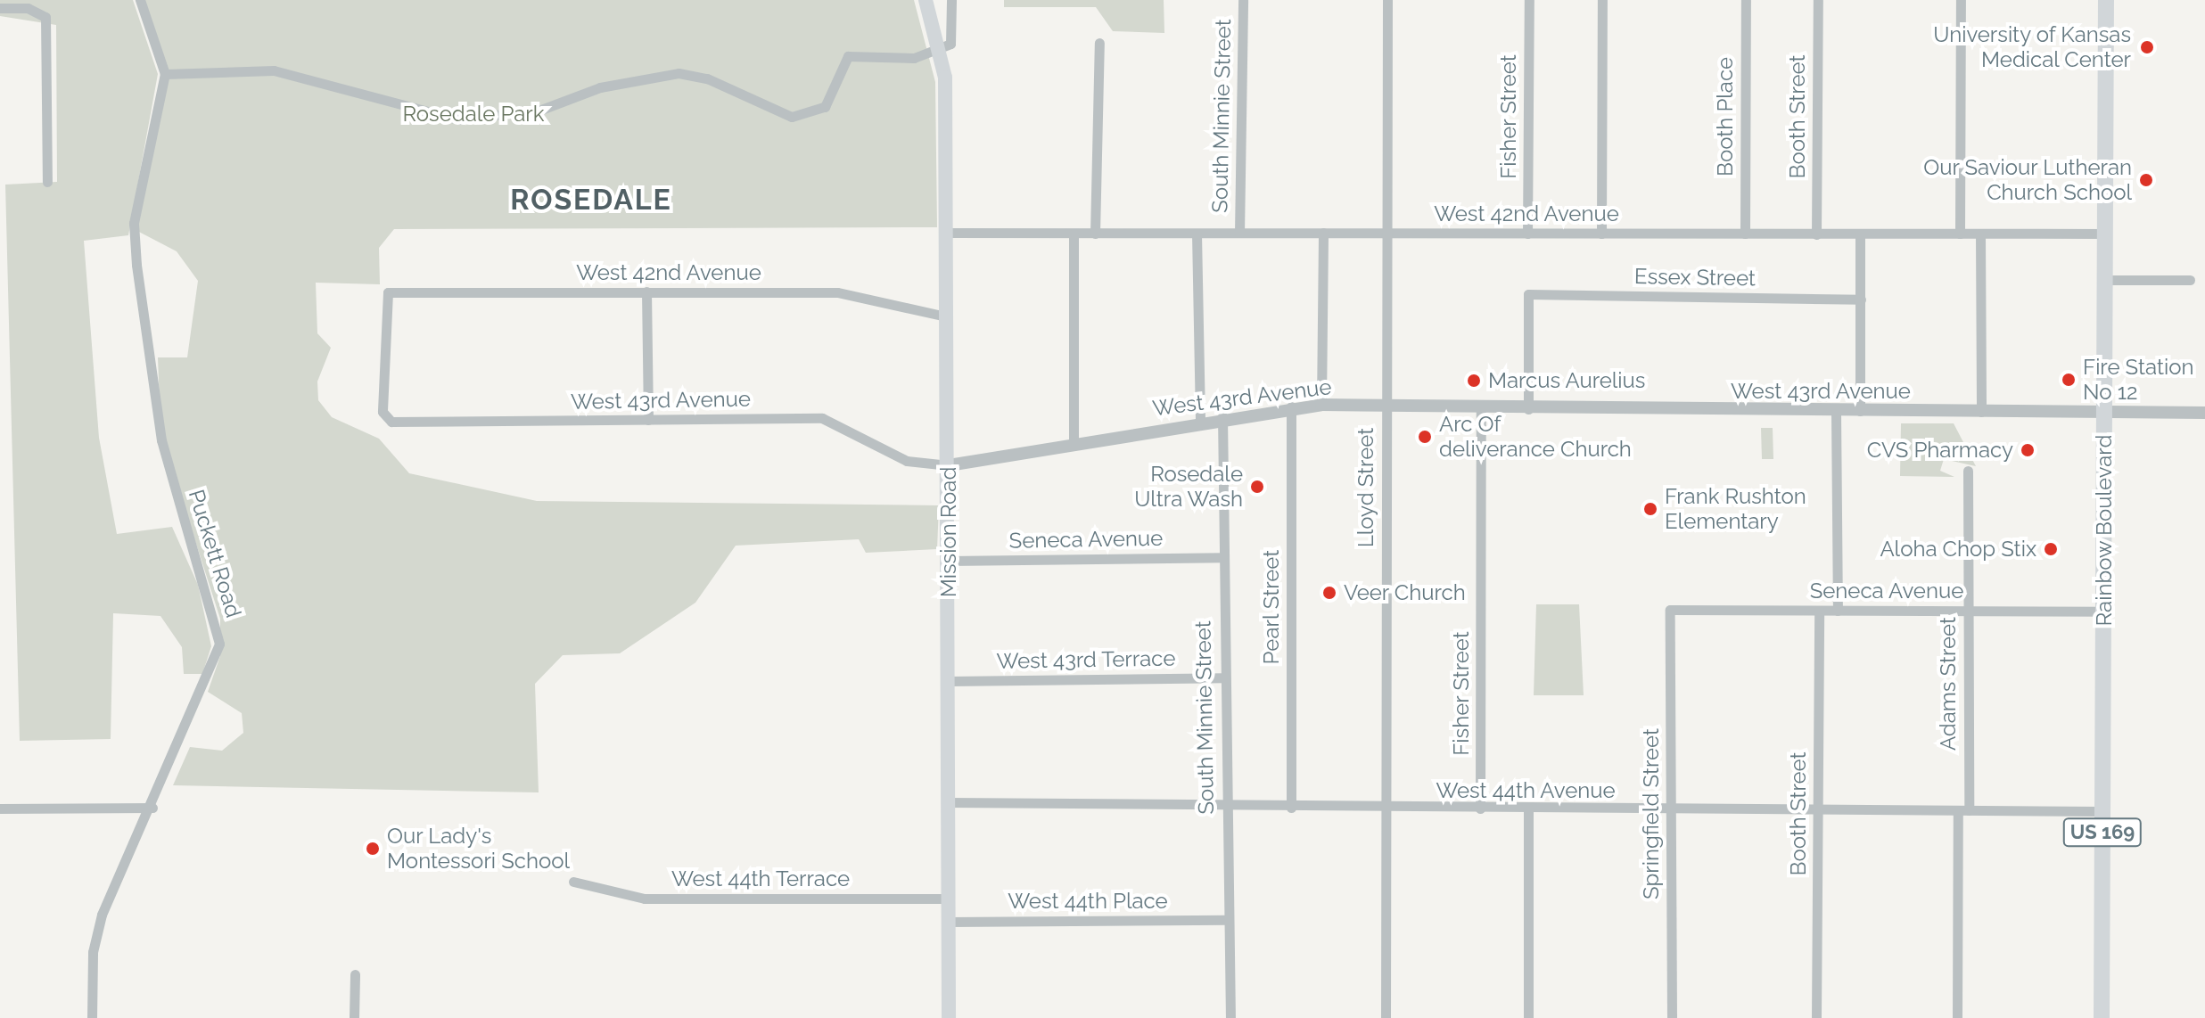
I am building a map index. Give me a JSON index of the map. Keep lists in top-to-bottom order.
{
  "streets": {
    "main road": ["Rainbow Boulevard", "Mission Road", "US 169"],
    "street": [
      "South Minnie Street",
      "Fisher Street",
      "Booth Place",
      "Booth Street",
      "West 42nd Avenue",
      "Essex Street",
      "West 43rd Avenue",
      "Lloyd Street",
      "Seneca Avenue",
      "Puckett Road",
      "Pearl Street",
      "West 43rd Terrace",
      "Adams Street",
      "West 44th Avenue",
      "Springfield Street",
      "West 44th Terrace",
      "West 44th Place"
    ]
  },
  "crossings": [
    ["South Minnie Street", "West 42nd Avenue"],
    ["South Minnie Street", "West 43rd Avenue"],
    ["South Minnie Street", "Seneca Avenue"],
    ["South Minnie Street", "West 43rd Terrace"],
    ["South Minnie Street", "West 44th Avenue"],
    ["South Minnie Street", "West 44th Place"],
    ["Fisher Street", "West 42nd Avenue"],
    ["Fisher Street", "West 43rd Avenue"],
    ["Fisher Street", "West 44th Avenue"],
    ["Booth Place", "West 42nd Avenue"],
    ["Booth Street", "West 42nd Avenue"],
    ["Booth Street", "Seneca Avenue"],
    ["Booth Street", "West 44th Avenue"],
    ["West 42nd Avenue", "West 43rd Avenue"],
    ["West 42nd Avenue", "Lloyd Street"],
    ["West 42nd Avenue", "Rainbow Boulevard"],
    ["West 42nd Avenue", "Mission Road"],
    ["Essex Street", "West 43rd Avenue"],
    ["West 43rd Avenue", "Lloyd Street"],
    ["West 43rd Avenue", "Rainbow Boulevard"],
    ["West 43rd Avenue", "Mission Road"],
    ["West 43rd Avenue", "Pearl Street"],
    ["Lloyd Street", "West 44th Avenue"],
    ["Rainbow Boulevard", "Seneca Avenue"],
    ["Rainbow Boulevard", "West 44th Avenue"],
    ["Mission Road", "Seneca Avenue"],
    ["Mission Road", "West 43rd Terrace"],
    ["Mission Road", "West 44th Avenue"],
    ["Mission Road", "West 44th Terrace"],
    ["Mission Road", "West 44th Place"],
    ["Seneca Avenue", "Adams Street"],
    ["Seneca Avenue", "Springfield Street"],
    ["Pearl Street", "West 44th Avenue"],
    ["Adams Street", "West 44th Avenue"],
    ["West 44th Avenue", "Springfield Street"]
  ],
  "districts": ["ROSEDALE"],
  "parks": ["Rosedale Park"],
  "places": [
    "University of Kansas Medical Center",
    "Our Saviour Lutheran Church School",
    "Fire Station No 12",
    "Marcus Aurelius",
    "Arc Of deliverance Church",
    "CVS Pharmacy",
    "Rosedale Ultra Wash",
    "Frank Rushton Elementary",
    "Aloha Chop Stix",
    "Veer Church",
    "Our Lady's Montessori School"
  ]
}
